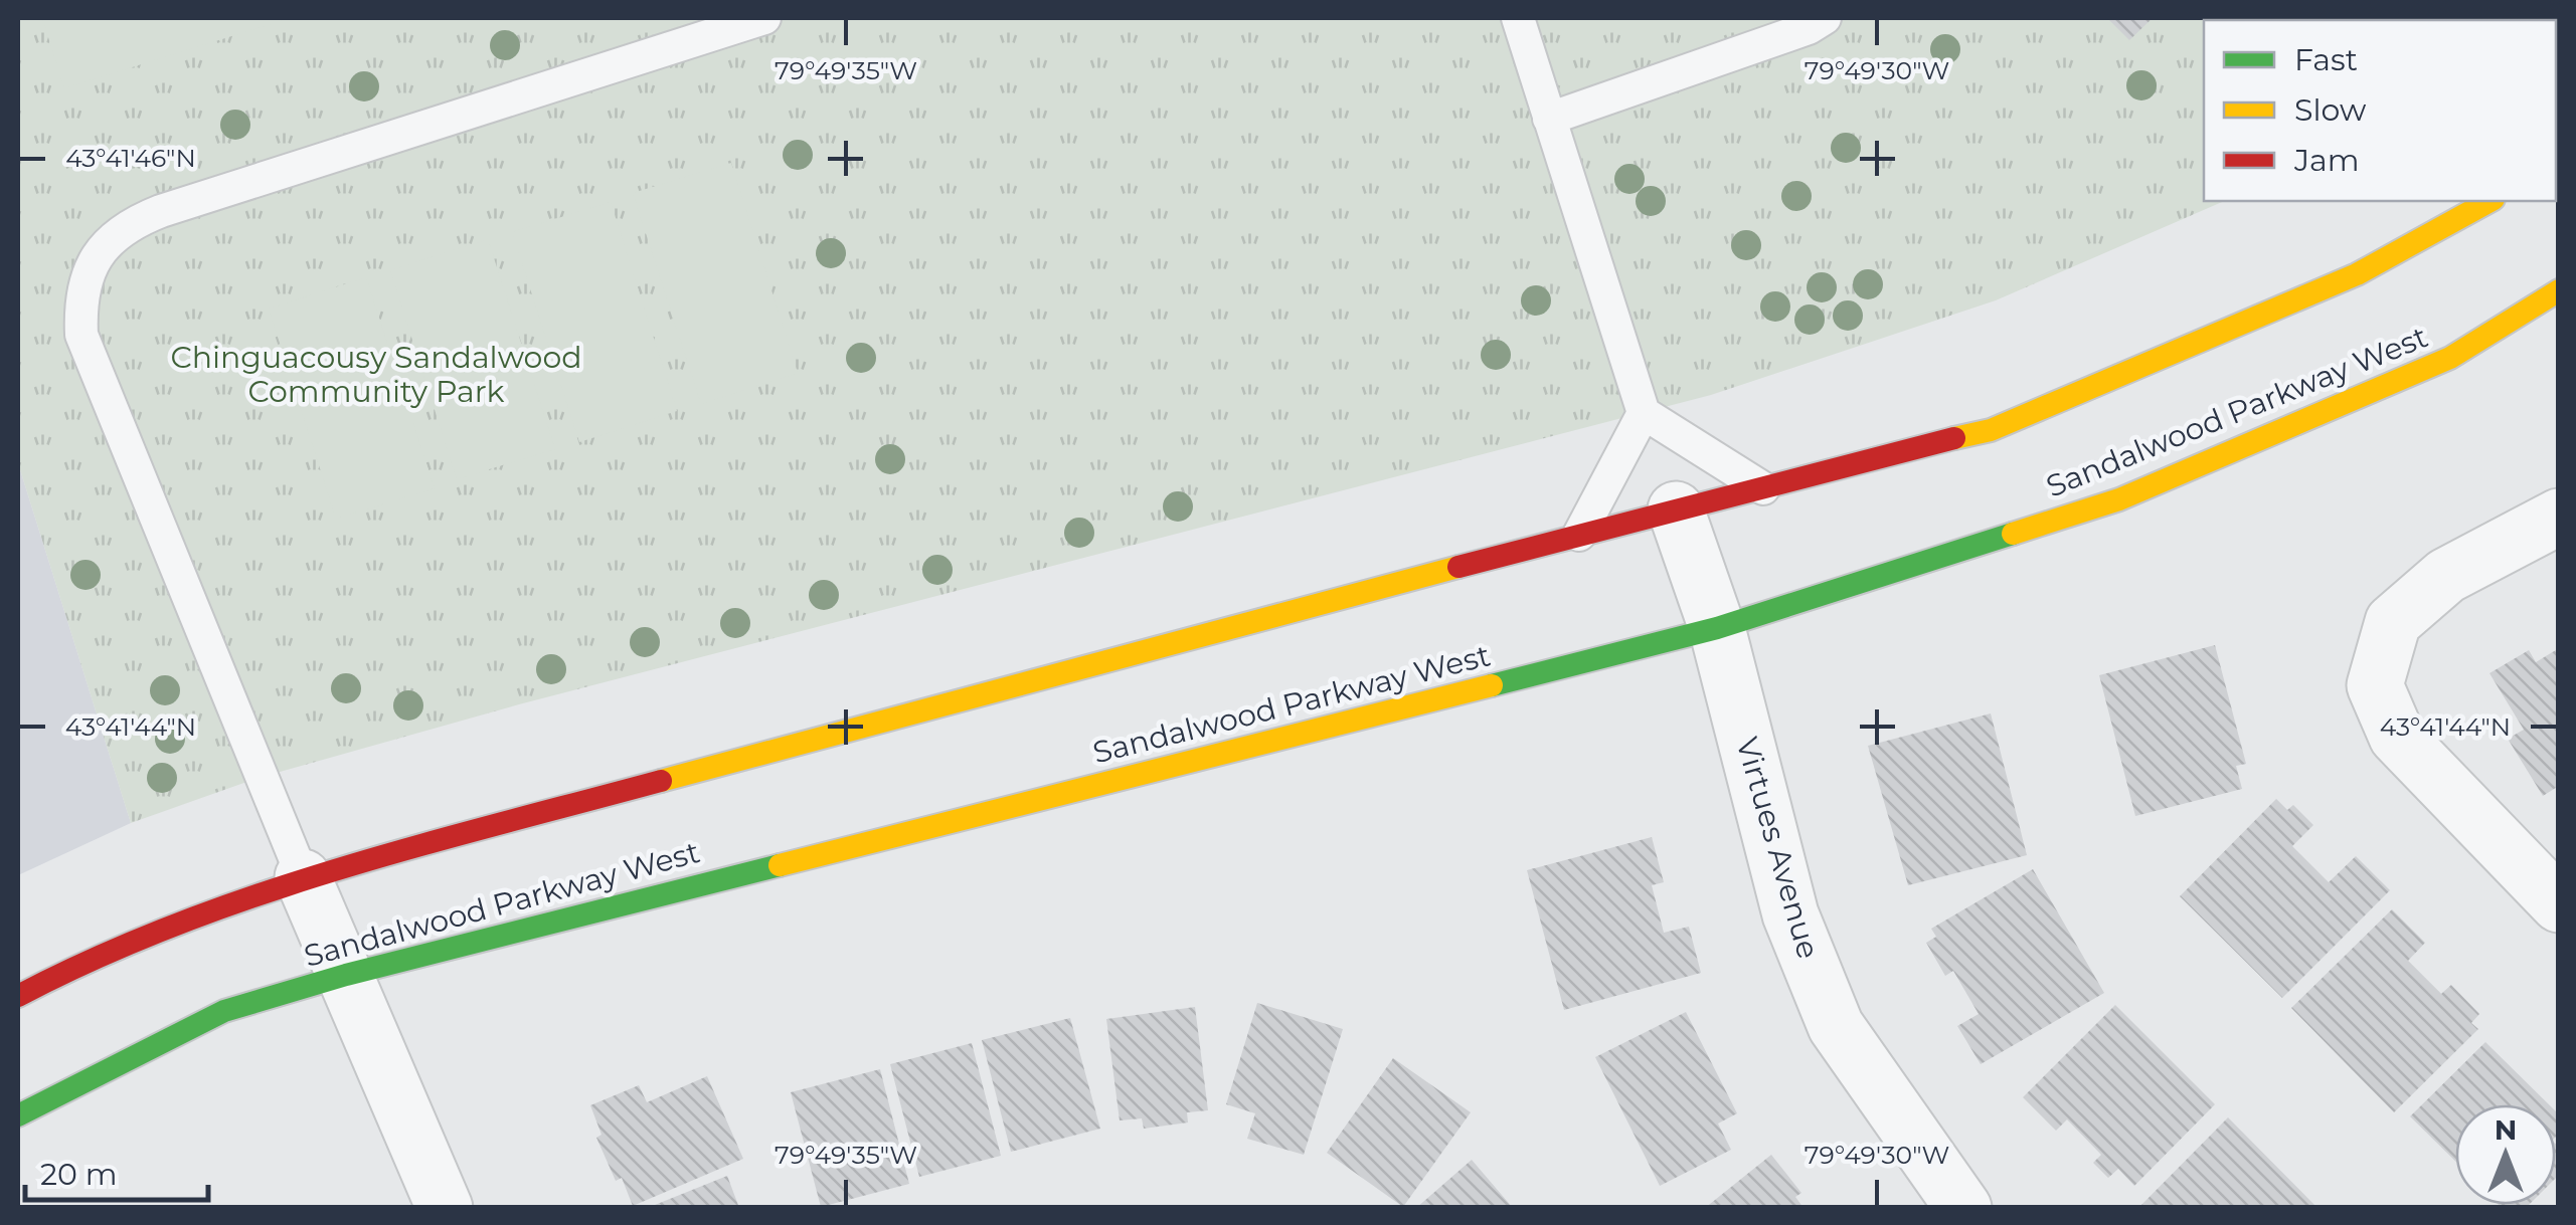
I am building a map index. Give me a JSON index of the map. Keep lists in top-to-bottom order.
{
  "streets": {
    "main road": ["Sandalwood Parkway West"],
    "street": ["Virtues Avenue"]
  },
  "crossings": [
    ["Sandalwood Parkway West", "Virtues Avenue"]
  ],
  "parks": ["Chinguacousy Sandalwood Community Park"],
  "legend": ["Fast", "Slow", "Jam"],
  "scale_bar": "20 m",
  "north": "top",
  "coordinates": [
    "79°49'35\"W",
    "79°49'30\"W",
    "43°41'46\"N",
    "43°41'44\"N"
  ]
}
